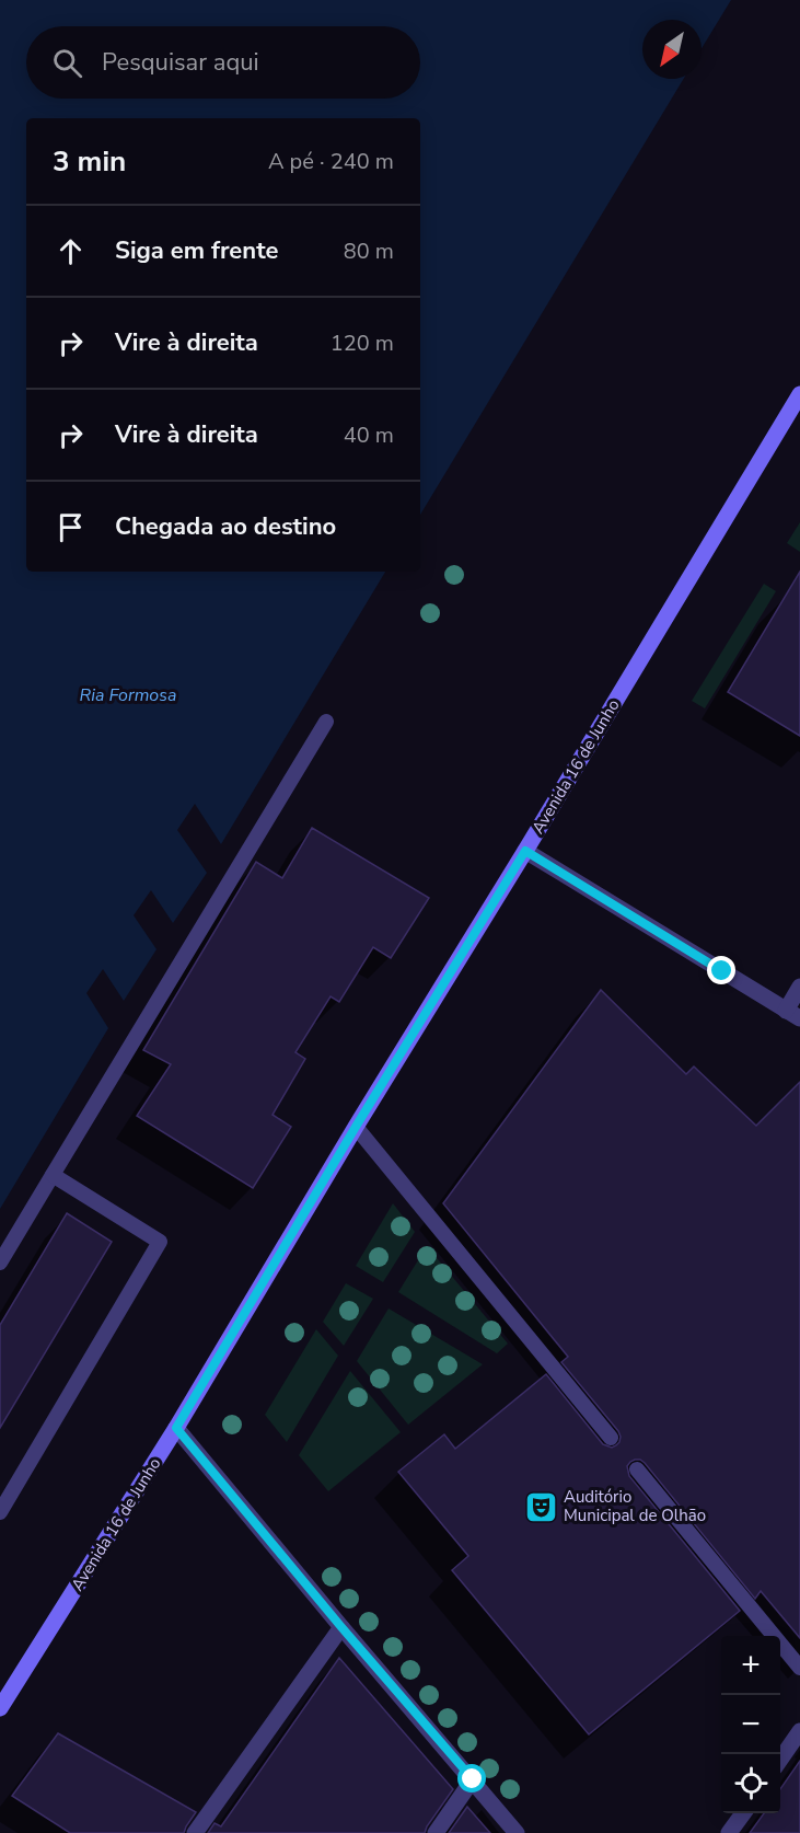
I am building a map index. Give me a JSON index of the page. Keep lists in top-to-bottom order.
{
  "streets": {
    "main road": ["Avenida 16 de Junho"]
  },
  "water": ["Ria Formosa"],
  "places": {
    "theatre": ["Auditório Municipal de Olhão"]
  },
  "north": "bottom left",
  "page": {
    "search": "Pesquisar aqui",
    "heading": ["3 min", "A pé · 240 m"],
    "list": [
      ["Siga em frente", "80 m"],
      ["Vire à direita", "120 m"],
      ["Vire à direita", "40 m"],
      "Chegada ao destino"
    ],
    "map_buttons": ["+", "−"]
  }
}
